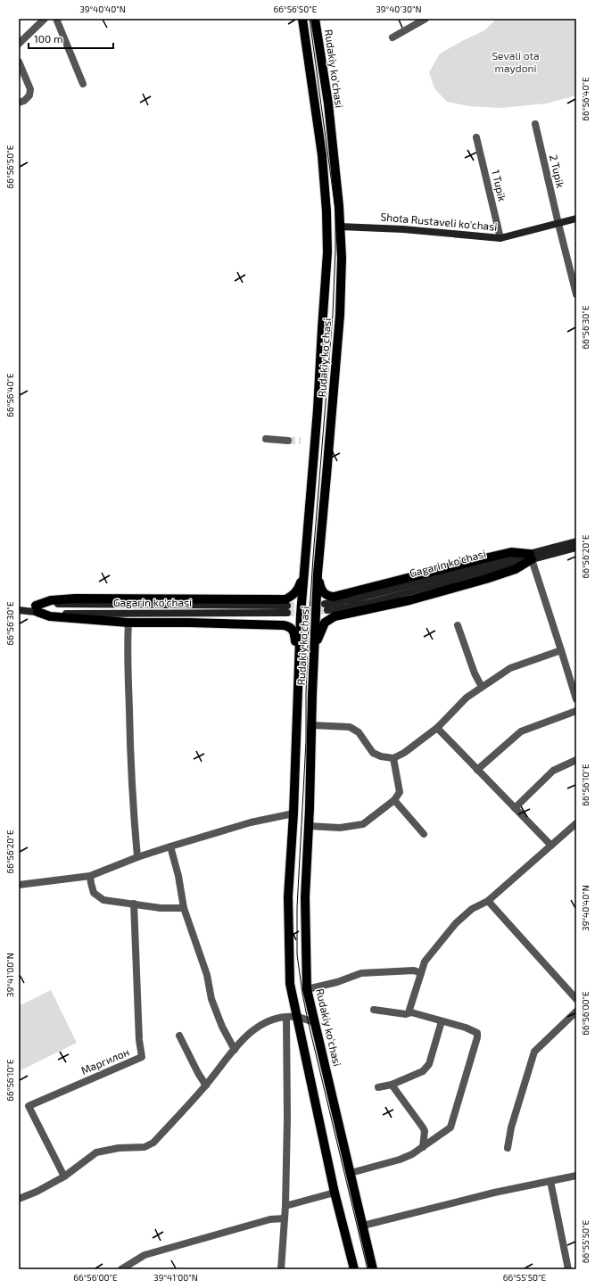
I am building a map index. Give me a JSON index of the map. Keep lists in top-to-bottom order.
{
  "streets": {
    "main road": ["Rudakiy ko'chasi", "Shota Rustaveli ko'chasi", "Gagarin ko'chasi"],
    "street": ["2 Tupik", "1 Tupik", "Маргилон"]
  },
  "crossings": [
    ["Rudakiy ko'chasi", "Shota Rustaveli ko'chasi"],
    ["2 Tupik", "Shota Rustaveli ko'chasi"],
    ["1 Tupik", "Shota Rustaveli ko'chasi"]
  ],
  "parks": ["Sevali ota maydoni"],
  "scale_bar": "100 m",
  "coordinates": [
    "39°40'40\"N",
    "66°56'50\"E",
    "39°40'30\"N",
    "66°56'40\"E",
    "66°56'30\"E",
    "66°56'20\"E",
    "66°56'10\"E",
    "39°41'00\"N",
    "66°56'00\"E",
    "66°55'50\"E"
  ]
}
